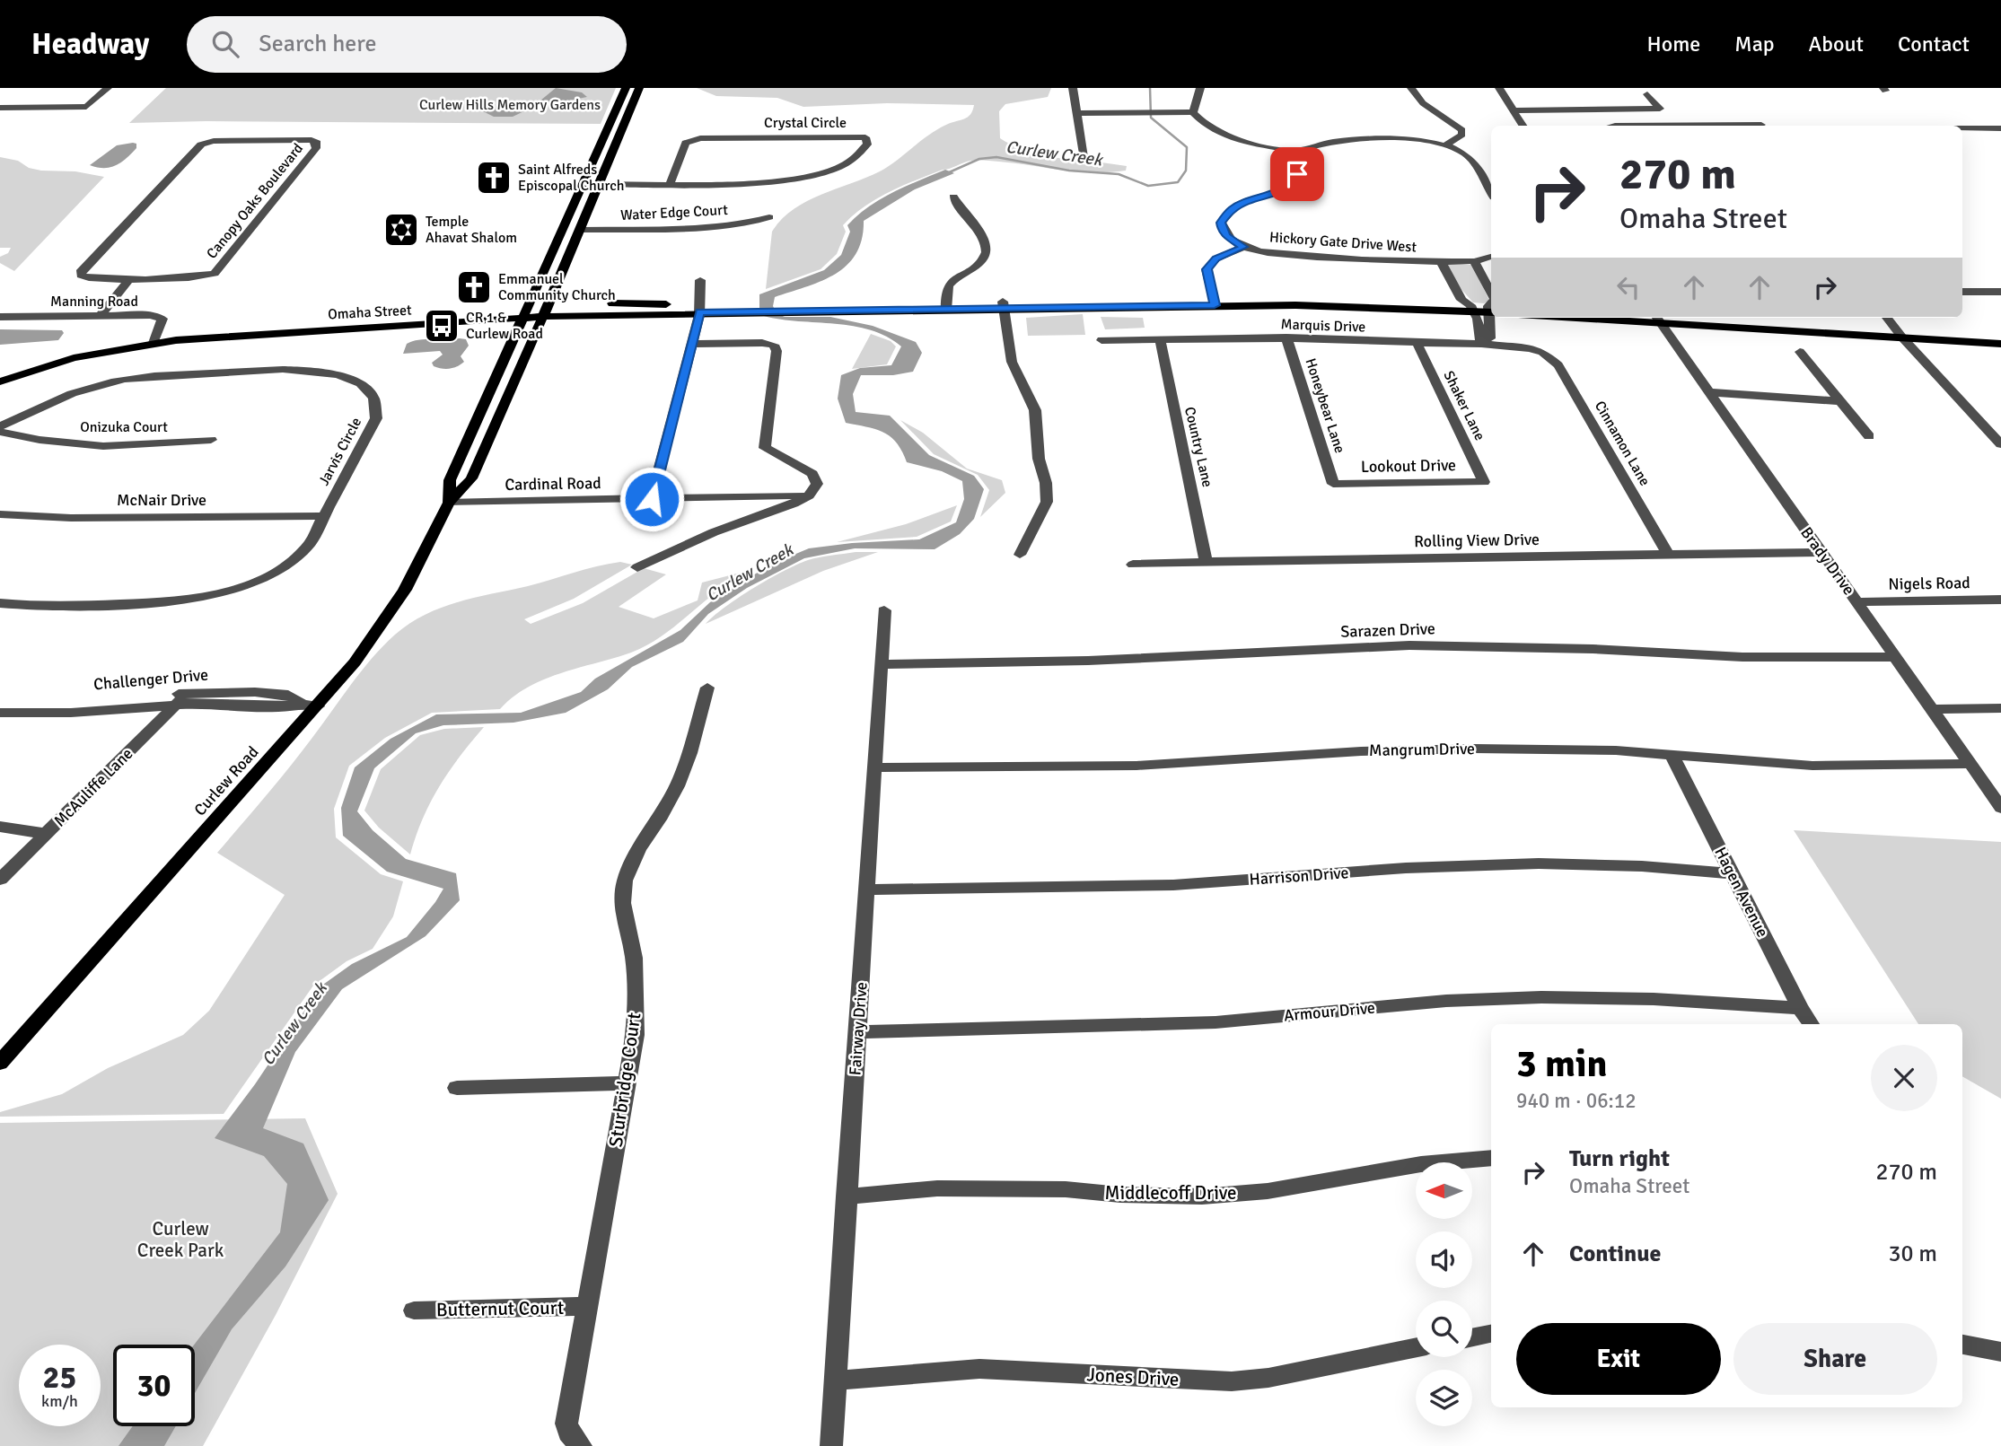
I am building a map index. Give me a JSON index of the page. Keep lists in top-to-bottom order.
{
  "streets": {
    "main road": ["Omaha Street", "Curlew Road"],
    "street": [
      "Crystal Circle",
      "Canopy Oaks Boulevard",
      "Water Edge Court",
      "Hickory Gate Drive West",
      "Manning Road",
      "Marquis Drive",
      "Honeybear Lane",
      "Shaker Lane",
      "Onizuka Court",
      "Cinnamon Lane",
      "Country Lane",
      "Jarvis Circle",
      "Lookout Drive",
      "Cardinal Road",
      "McNair Drive",
      "Rolling View Drive",
      "Brady Drive",
      "Nigels Road",
      "Sarazen Drive",
      "Challenger Drive",
      "Mangrum Drive",
      "McAuliffe Lane",
      "Harrison Drive",
      "Hagen Avenue",
      "Armour Drive",
      "Fairway Drive",
      "Sturbridge Court",
      "Middlecoff Drive",
      "Butternut Court",
      "Jones Drive"
    ]
  },
  "crossings": [
    ["Crystal Circle", "Curlew Road"],
    ["Water Edge Court", "Curlew Road"],
    ["Manning Road", "Omaha Street"],
    ["Omaha Street", "Curlew Road"],
    ["Marquis Drive", "Honeybear Lane"],
    ["Marquis Drive", "Shaker Lane"],
    ["Marquis Drive", "Cinnamon Lane"],
    ["Marquis Drive", "Country Lane"],
    ["Honeybear Lane", "Lookout Drive"],
    ["Shaker Lane", "Lookout Drive"],
    ["Cinnamon Lane", "Rolling View Drive"],
    ["Country Lane", "Rolling View Drive"],
    ["Jarvis Circle", "McNair Drive"],
    ["Cardinal Road", "Curlew Road"],
    ["Rolling View Drive", "Brady Drive"],
    ["Brady Drive", "Nigels Road"],
    ["Brady Drive", "Sarazen Drive"],
    ["Brady Drive", "Mangrum Drive"],
    ["Sarazen Drive", "Fairway Drive"],
    ["Challenger Drive", "Curlew Road"],
    ["Challenger Drive", "McAuliffe Lane"],
    ["Mangrum Drive", "Hagen Avenue"],
    ["Mangrum Drive", "Fairway Drive"],
    ["Harrison Drive", "Hagen Avenue"],
    ["Harrison Drive", "Fairway Drive"],
    ["Hagen Avenue", "Armour Drive"],
    ["Armour Drive", "Fairway Drive"],
    ["Fairway Drive", "Middlecoff Drive"],
    ["Fairway Drive", "Jones Drive"],
    ["Sturbridge Court", "Butternut Court"]
  ],
  "water": ["Curlew Creek"],
  "parks": ["Curlew Hills Memory Gardens", "Curlew Creek Park"],
  "places": {
    "church": ["Saint Alfreds Episcopal Church", "Emmanuel Community Church"],
    "synagogue": ["Temple Ahavat Shalom"],
    "bus stop": ["CR 1 & Curlew Road"]
  },
  "north": "left",
  "page": {
    "header": "Headway",
    "search": "Search here",
    "nav": [
      "Home",
      "Map",
      "About",
      "Contact"
    ],
    "turn": ["270 m", "Omaha Street"],
    "heading": ["3 min", "940 m · 06:12"],
    "list": [
      {
        "name": "Turn right",
        "note": "Omaha Street",
        "value": "270 m"
      },
      {
        "name": "Continue",
        "value": "30 m"
      }
    ],
    "buttons": ["Exit", "Share"],
    "speed": "25 km/h",
    "limit": "30"
  }
}
